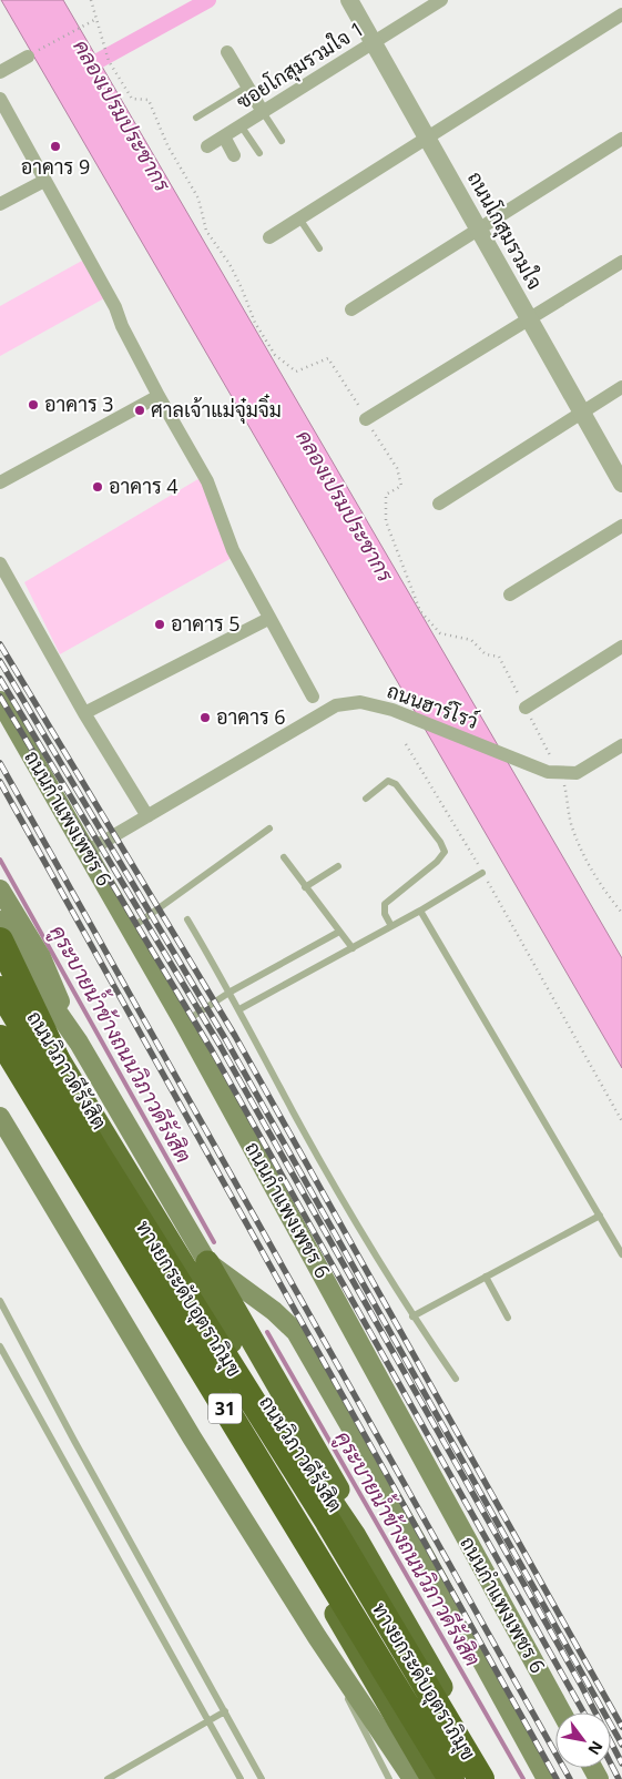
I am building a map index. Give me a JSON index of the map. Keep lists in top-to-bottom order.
{
  "streets": {
    "highway": ["ถนนวิภาวดีรังสิต", "ทางยกระดับอุตราภิมุข", "31"],
    "main road": ["ถนนกำแพงเพชร 6"],
    "street": ["ซอยโกสุมรวมใจ 1", "ถนนโกสุมรวมใจ", "ถนนฮาร์โรว์"]
  },
  "crossings": [
    ["ซอยโกสุมรวมใจ 1", "ถนนโกสุมรวมใจ"],
    ["ถนนฮาร์โรว์", "ถนนกำแพงเพชร 6"],
    ["ถนนวิภาวดีรังสิต", "ทางยกระดับอุตราภิมุข"],
    ["ถนนวิภาวดีรังสิต", "31"]
  ],
  "water": ["คลองเปรมประชากร", "คูระบายน้ำข้างถนนวิภาวดีรังสิต"],
  "places": [
    "อาคาร 9",
    "อาคาร 3",
    "ศาลเจ้าแม่จุ๋มจิ๋ม",
    "อาคาร 4",
    "อาคาร 5",
    "อาคาร 6"
  ],
  "north": "bottom right"
}
